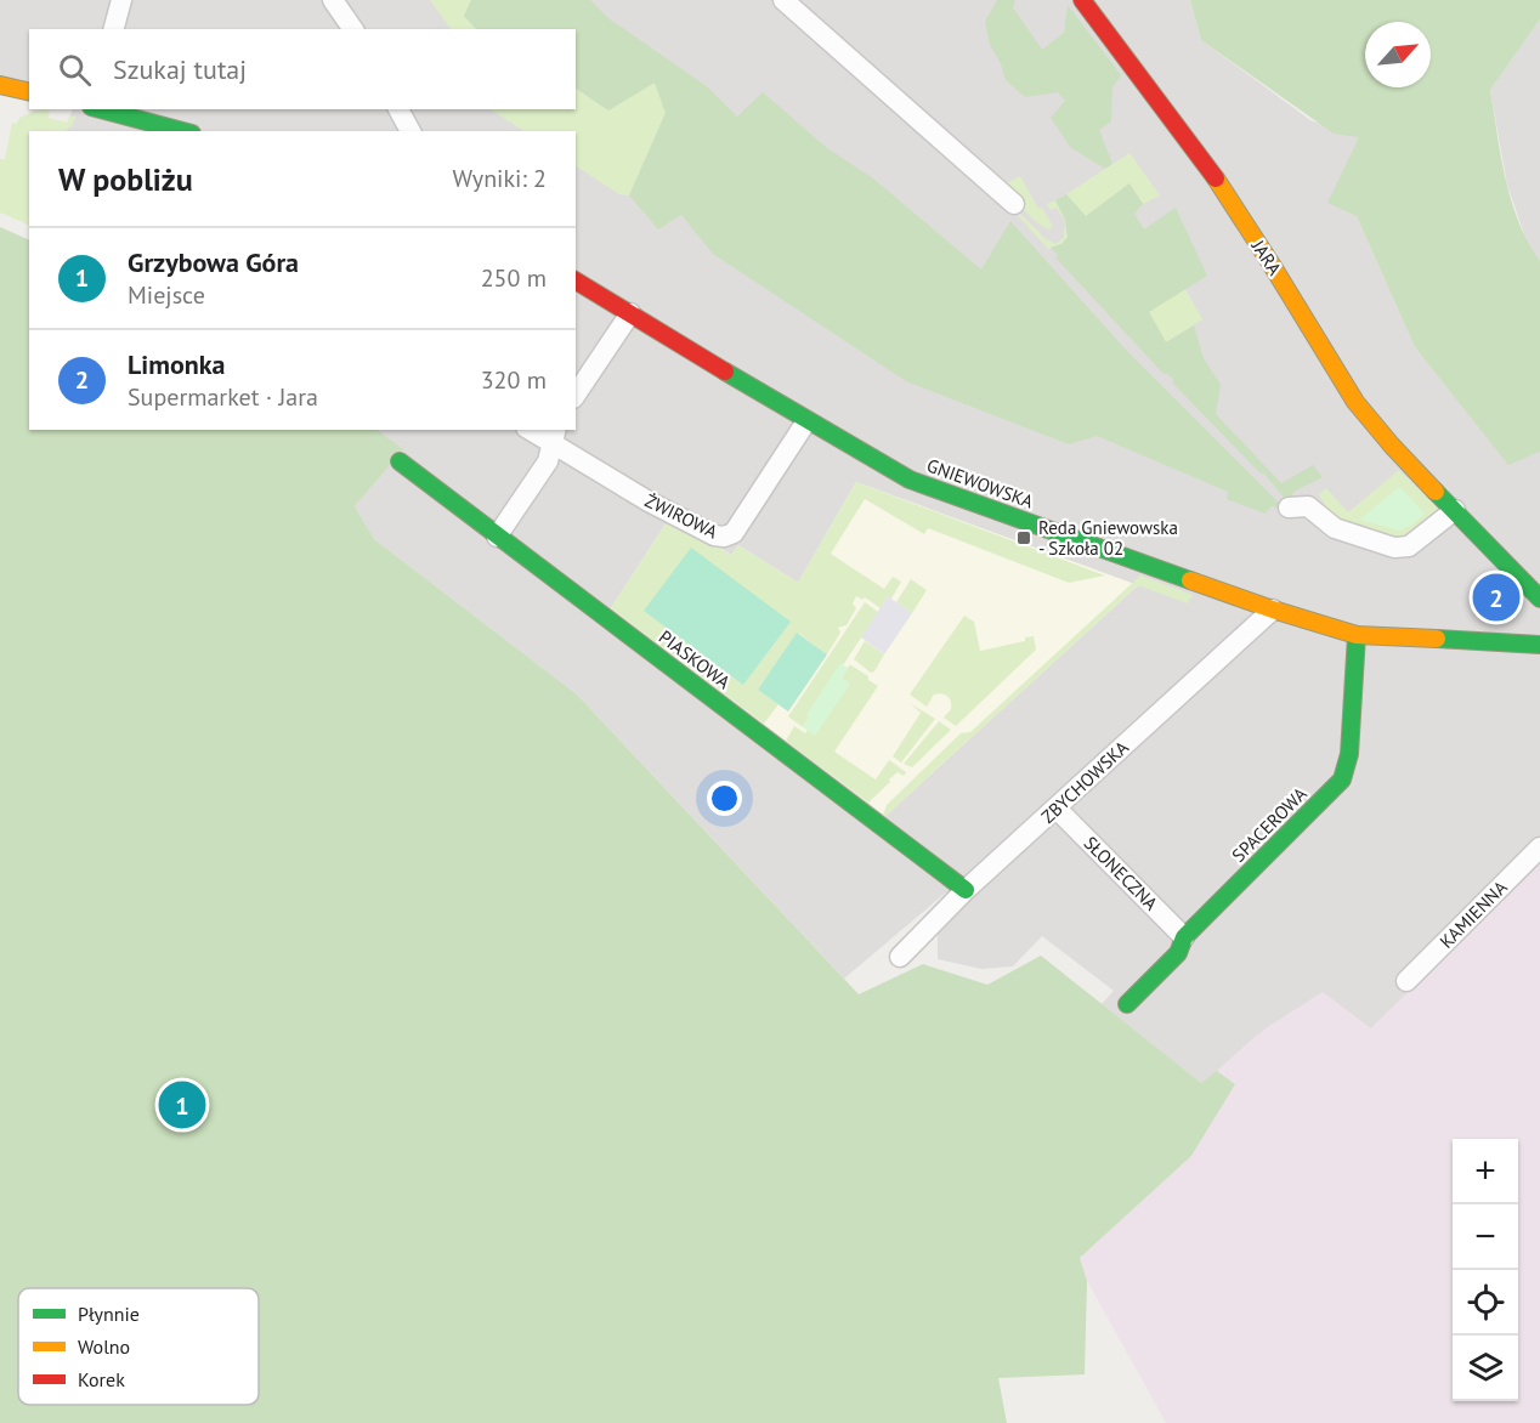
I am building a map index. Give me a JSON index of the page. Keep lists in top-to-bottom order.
{
  "streets": {
    "street": [
      "JARA",
      "GNIEWOWSKA",
      "ŻWIROWA",
      "PIASKOWA",
      "ZBYCHOWSKA",
      "SPACEROWA",
      "SŁONECZNA",
      "KAMIENNA"
    ]
  },
  "crossings": [
    ["GNIEWOWSKA", "ŻWIROWA"],
    ["GNIEWOWSKA", "ZBYCHOWSKA"],
    ["GNIEWOWSKA", "SPACEROWA"],
    ["PIASKOWA", "ZBYCHOWSKA"],
    ["ZBYCHOWSKA", "SŁONECZNA"],
    ["SPACEROWA", "SŁONECZNA"]
  ],
  "places": {
    "transit": ["Reda Gniewowska - Szkoła 02"]
  },
  "legend": ["Płynnie", "Wolno", "Korek"],
  "north": "top right",
  "page": {
    "search": "Szukaj tutaj",
    "heading": ["W pobliżu", "Wyniki: 2"],
    "list": [
      {
        "mark": "1",
        "name": "Grzybowa Góra",
        "note": "Miejsce",
        "value": "250 m"
      },
      {
        "mark": "2",
        "name": "Limonka",
        "note": "Supermarket · Jara",
        "value": "320 m"
      }
    ],
    "pins": ["2", "1"],
    "map_buttons": ["+", "−"]
  }
}
